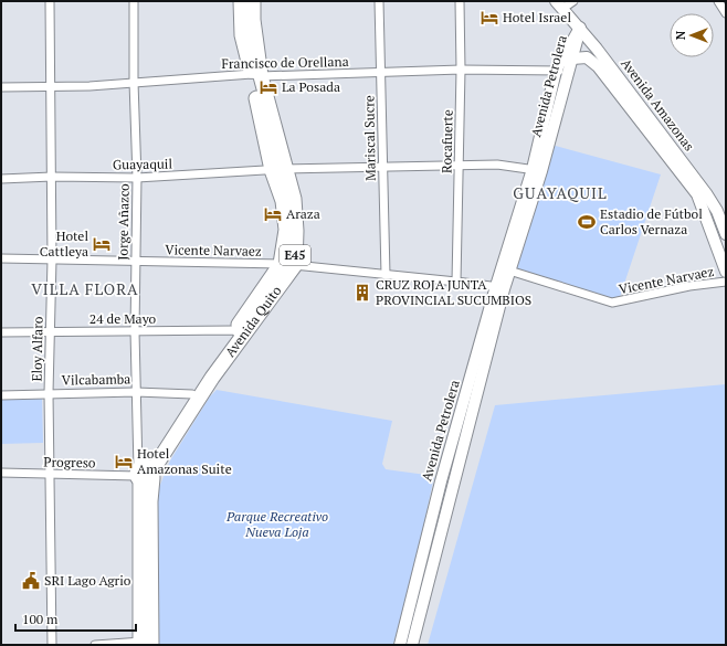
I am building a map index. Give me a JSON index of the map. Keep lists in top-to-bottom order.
{
  "streets": {
    "highway": ["E45", "Avenida Quito"],
    "main road": ["Avenida Petrolera", "Avenida Amazonas"],
    "street": [
      "Francisco de Orellana",
      "Mariscal Sucre",
      "Rocafuerte",
      "Guayaquil",
      "Jorge Añazco",
      "Vicente Narvaez",
      "24 de Mayo",
      "Eloy Alfaro",
      "Vilcabamba",
      "Progreso"
    ]
  },
  "crossings": [
    ["Francisco de Orellana", "Avenida Petrolera"],
    ["Francisco de Orellana", "Mariscal Sucre"],
    ["Francisco de Orellana", "Rocafuerte"],
    ["Francisco de Orellana", "Jorge Añazco"],
    ["Francisco de Orellana", "E45"],
    ["Francisco de Orellana", "Eloy Alfaro"],
    ["Avenida Petrolera", "Avenida Amazonas"],
    ["Avenida Petrolera", "Guayaquil"],
    ["Avenida Petrolera", "Vicente Narvaez"],
    ["Mariscal Sucre", "Guayaquil"],
    ["Mariscal Sucre", "Vicente Narvaez"],
    ["Rocafuerte", "Guayaquil"],
    ["Rocafuerte", "Vicente Narvaez"],
    ["Guayaquil", "Jorge Añazco"],
    ["Guayaquil", "E45"],
    ["Guayaquil", "Eloy Alfaro"],
    ["Jorge Añazco", "Vicente Narvaez"],
    ["Jorge Añazco", "24 de Mayo"],
    ["Jorge Añazco", "Avenida Quito"],
    ["Jorge Añazco", "Vilcabamba"],
    ["Jorge Añazco", "Progreso"],
    ["Vicente Narvaez", "E45"],
    ["Vicente Narvaez", "Avenida Quito"],
    ["Vicente Narvaez", "Eloy Alfaro"],
    ["E45", "Avenida Quito"],
    ["24 de Mayo", "Avenida Quito"],
    ["24 de Mayo", "Eloy Alfaro"],
    ["Avenida Quito", "Vilcabamba"],
    ["Avenida Quito", "Progreso"],
    ["Eloy Alfaro", "Vilcabamba"],
    ["Eloy Alfaro", "Progreso"]
  ],
  "districts": ["GUAYAQUIL", "VILLA FLORA"],
  "parks": ["Parque Recreativo Nueva Loja"],
  "places": {
    "hotel": [
      "Hotel Israel",
      "La Posada",
      "Araza",
      "Hotel Cattleya",
      "Hotel Amazonas Suite"
    ],
    "sports": ["Estadio de Fútbol Carlos Vernaza"],
    "building": ["CRUZ ROJA JUNTA PROVINCIAL SUCUMBIOS"],
    "public building": ["SRI Lago Agrio"]
  },
  "scale_bar": "100 m",
  "north": "left"
}
